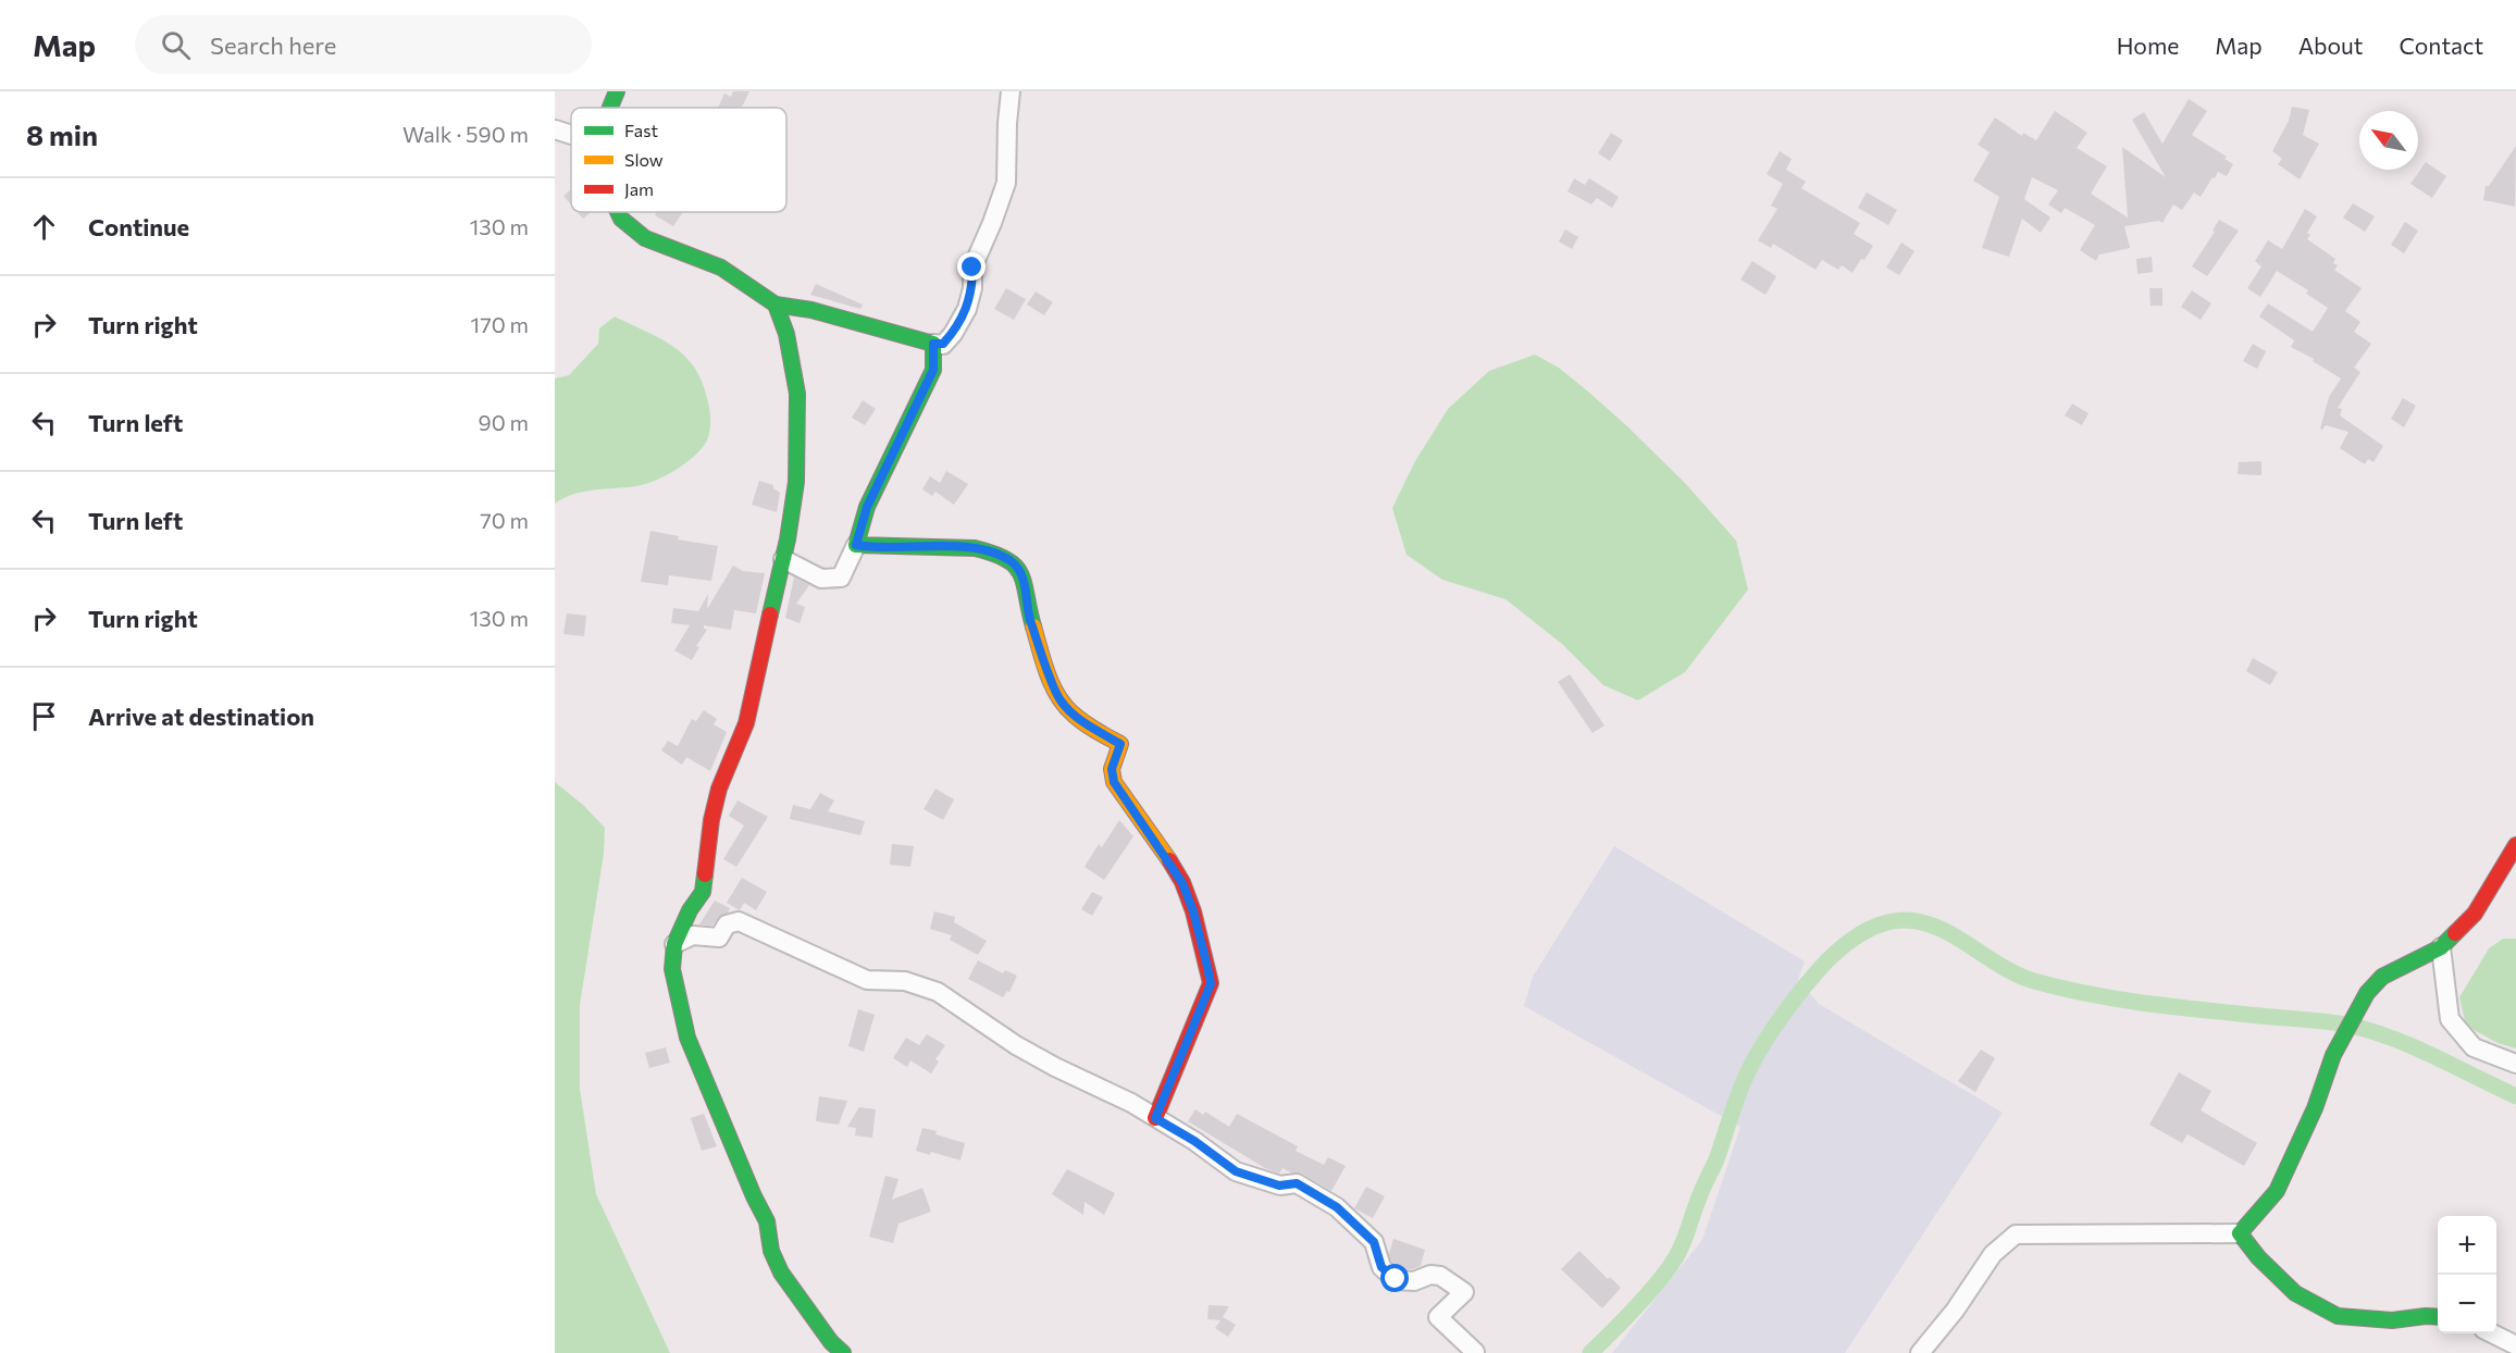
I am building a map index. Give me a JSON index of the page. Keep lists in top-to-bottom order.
{
  "legend": ["Fast", "Slow", "Jam"],
  "north": "top left",
  "page": {
    "header": "Map",
    "search": "Search here",
    "nav": [
      "Home",
      "Map",
      "About",
      "Contact"
    ],
    "heading": ["8 min", "Walk · 590 m"],
    "list": [
      ["Continue", "130 m"],
      ["Turn right", "170 m"],
      ["Turn left", "90 m"],
      ["Turn left", "70 m"],
      ["Turn right", "130 m"],
      "Arrive at destination"
    ],
    "map_buttons": ["+", "−"]
  }
}
